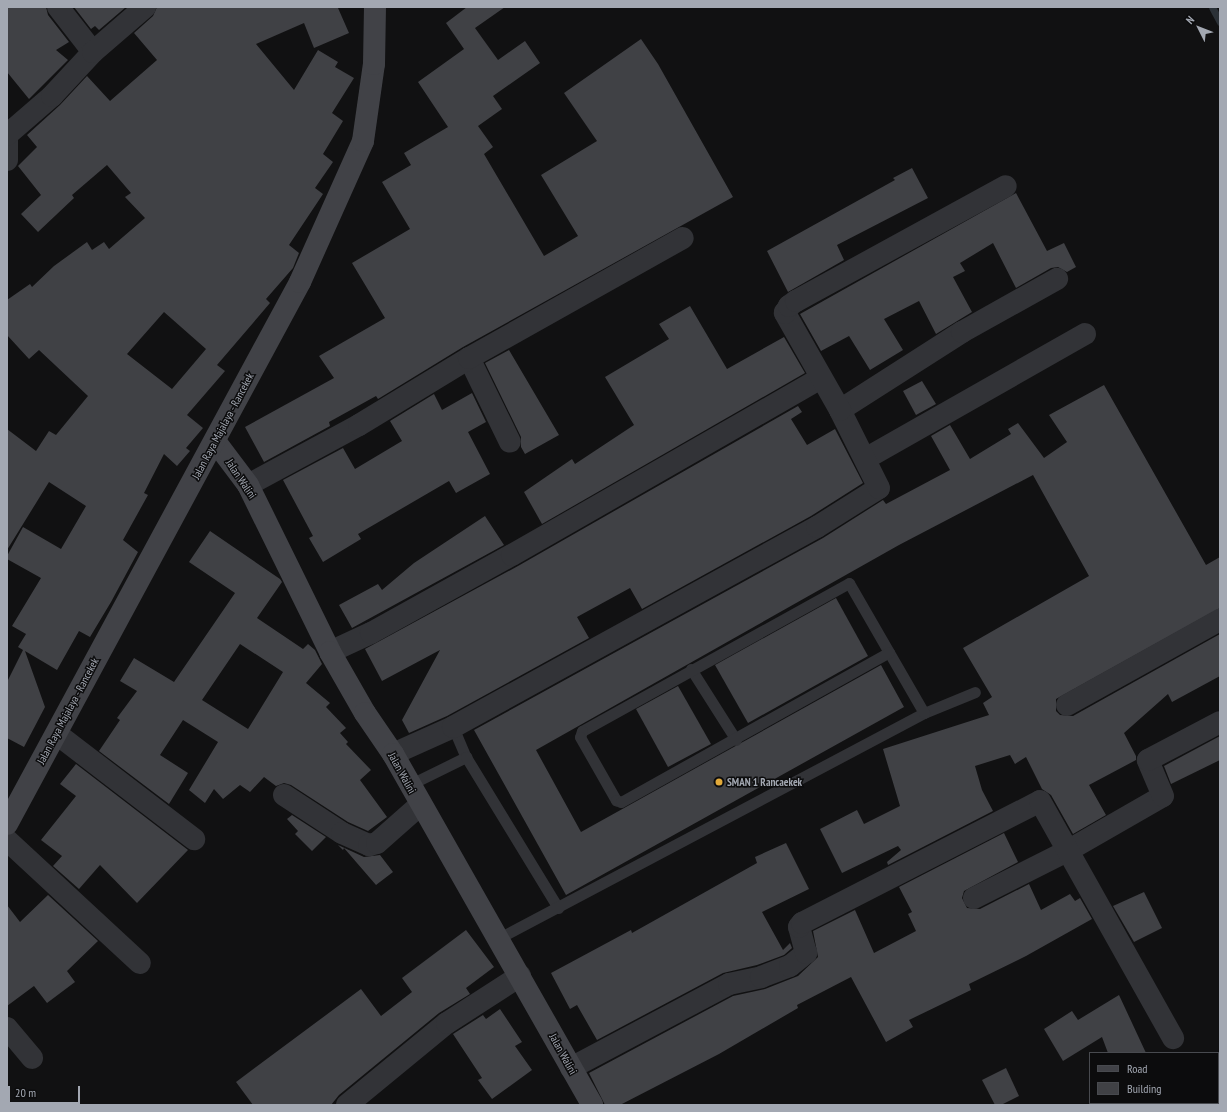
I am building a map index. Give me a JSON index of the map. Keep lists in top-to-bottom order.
{
  "streets": {
    "main road": ["Jalan Raya Majalaya - Rancekek", "Jalan Walini"]
  },
  "crossings": [
    ["Jalan Raya Majalaya - Rancekek", "Jalan Walini"]
  ],
  "places": ["SMAN 1 Rancaekek"],
  "legend": ["Road", "Building"],
  "scale_bar": "20 m",
  "north": "top left"
}
